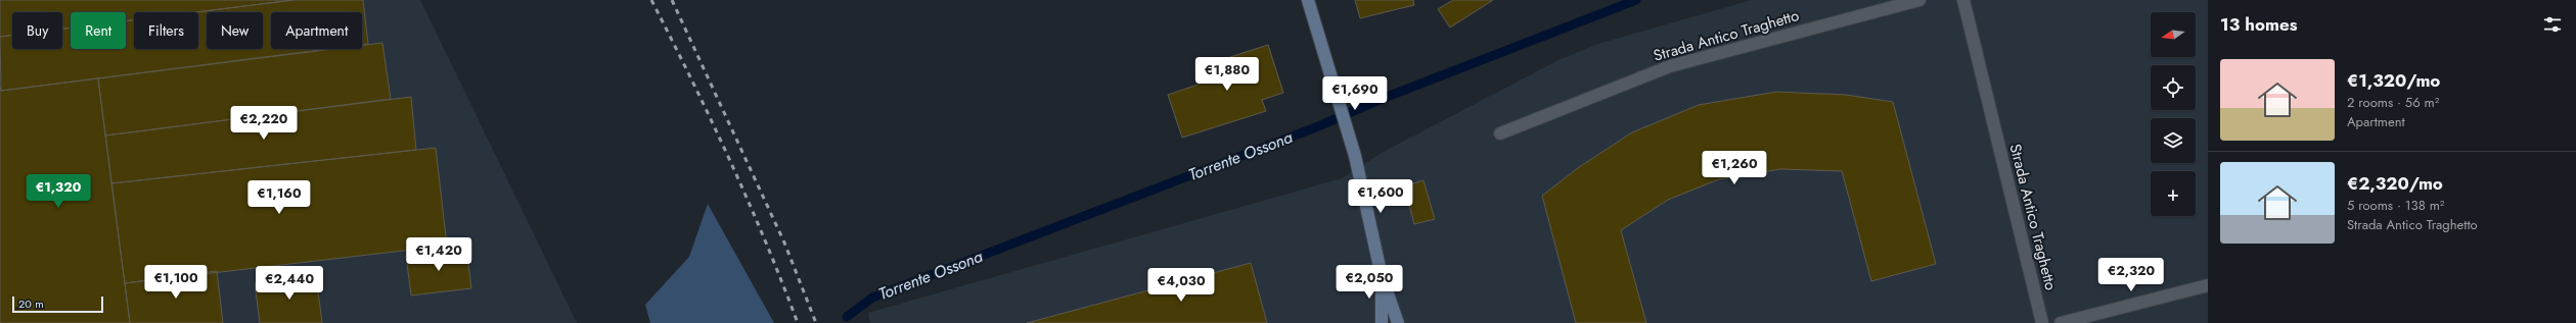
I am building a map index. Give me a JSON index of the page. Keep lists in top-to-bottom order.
{
  "streets": {
    "street": ["Strada Antico Traghetto"]
  },
  "water": ["Torrente Ossona"],
  "scale_bar": "20 m",
  "north": "left",
  "page": {
    "heading": "13 homes",
    "map_buttons": "+",
    "chip": [
      "Buy",
      "Rent",
      "Filters",
      "New",
      "Apartment"
    ],
    "list": [
      {
        "name": "€1,320/mo",
        "note": "2 rooms · 56 m² · Apartment"
      },
      {
        "name": "€2,320/mo",
        "note": "5 rooms · 138 m² · Strada Antico Traghetto"
      }
    ],
    "price": [
      "€1,880",
      "€1,690",
      "€2,220",
      "€1,260",
      "€1,320",
      "€1,600",
      "€1,160",
      "€1,420",
      "€2,320",
      "€1,100",
      "€2,050",
      "€2,440",
      "€4,030"
    ],
    "scale": "20 m"
  }
}
